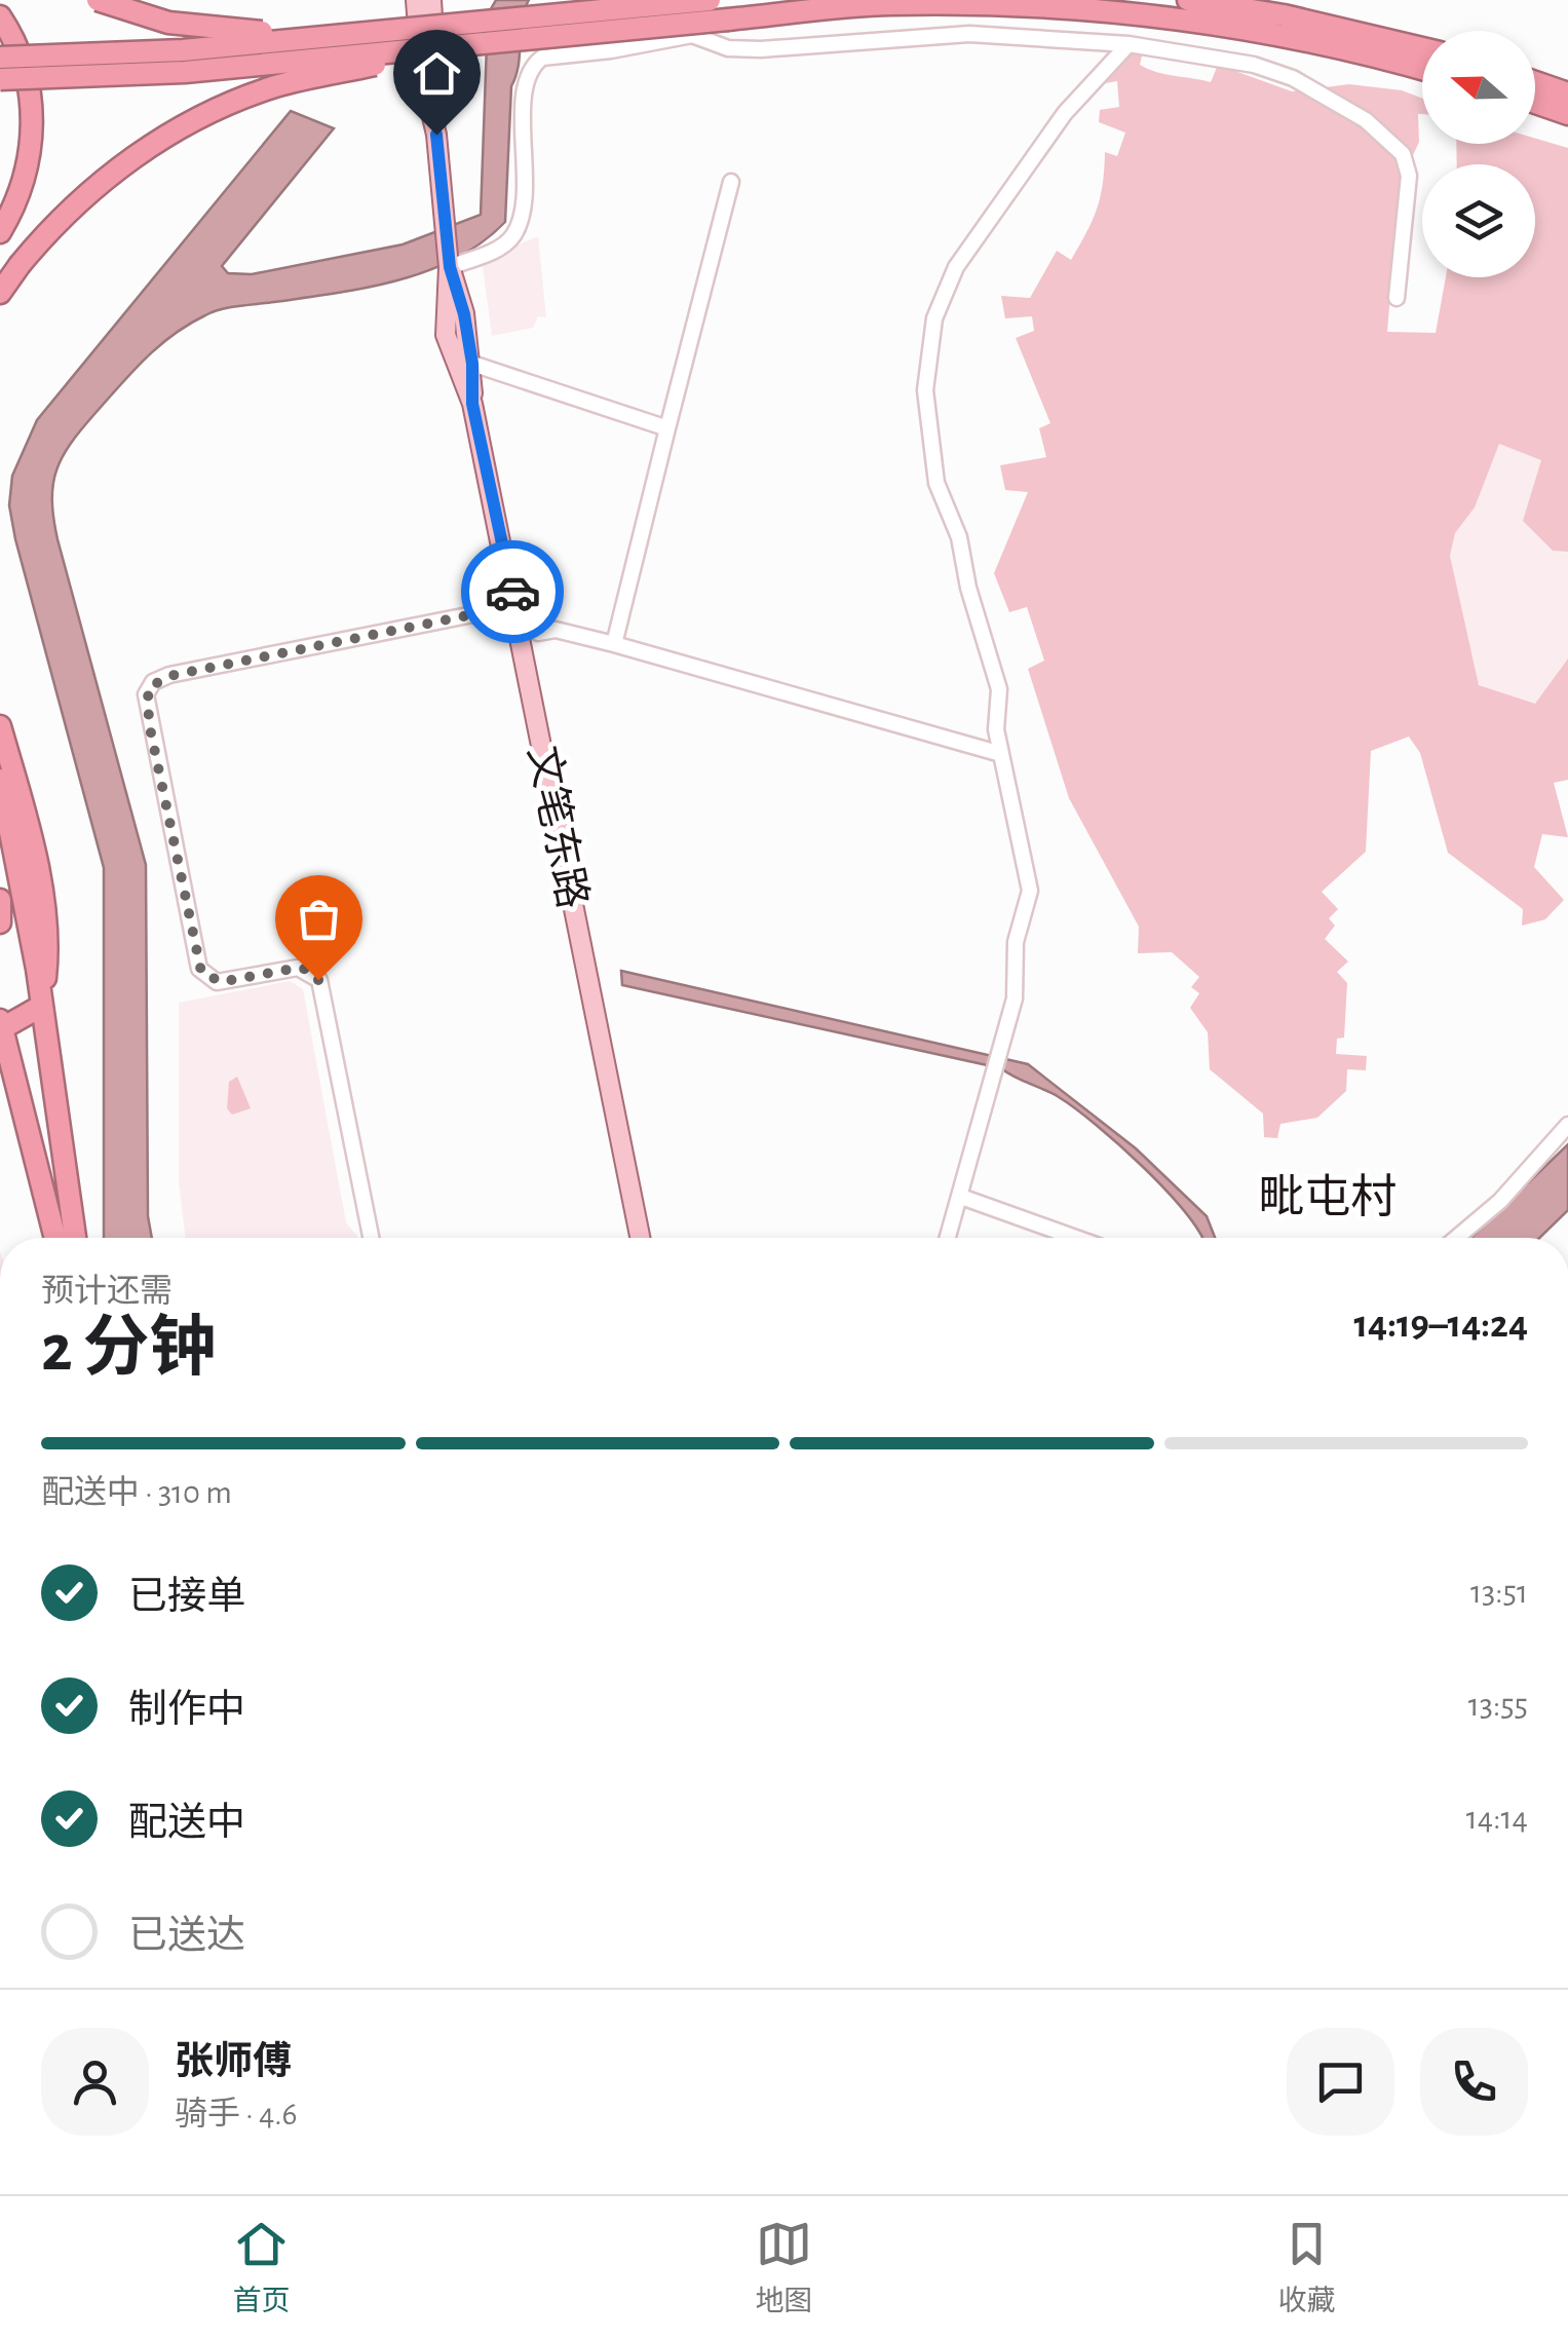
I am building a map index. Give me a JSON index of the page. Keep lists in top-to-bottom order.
{
  "streets": {
    "main road": ["文笔东路"]
  },
  "districts": ["毗屯村"],
  "north": "left",
  "page": {
    "heading": ["2 分钟", "预计还需", "14:19–14:24"],
    "panel": ["张师傅", "骑手 · 4.6"],
    "bar": "配送中 · 310 m",
    "list": [
      ["已接单", "13:51"],
      ["制作中", "13:55"],
      ["配送中", "14:14"],
      "已送达"
    ],
    "tabs": ["首页", "地图", "收藏"]
  }
}
